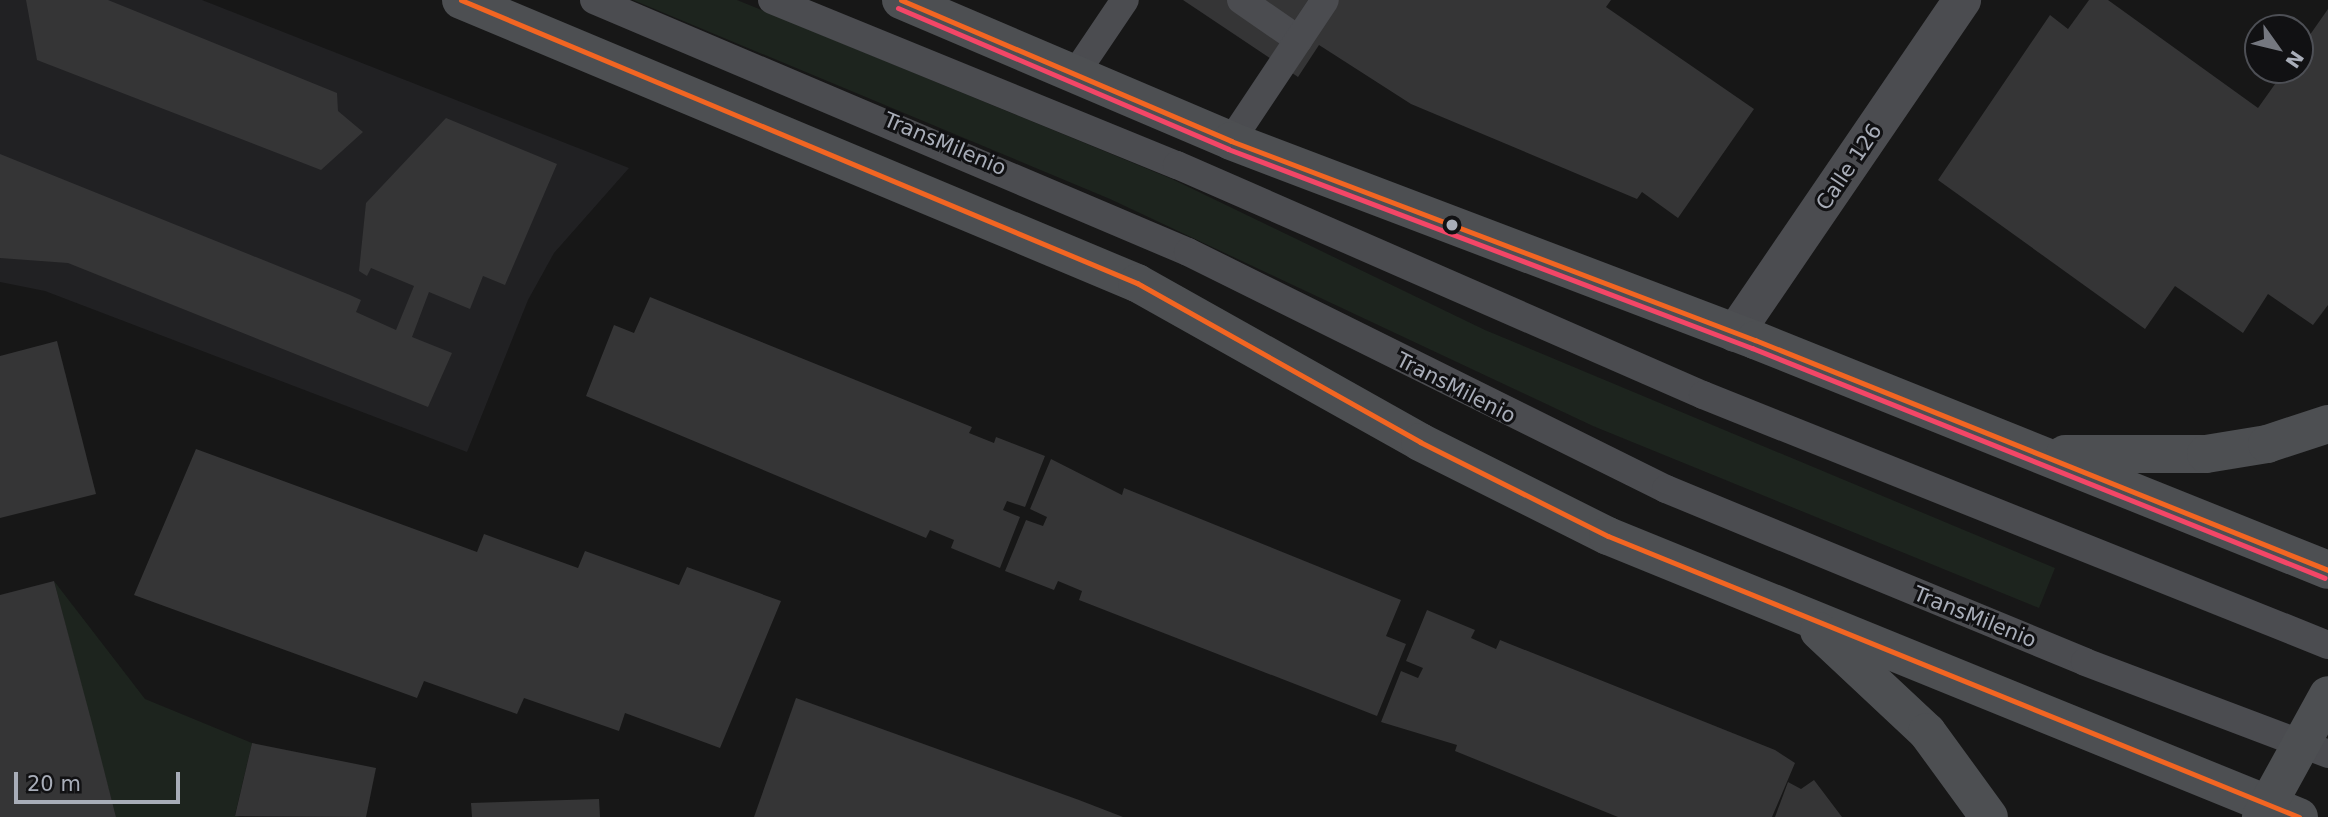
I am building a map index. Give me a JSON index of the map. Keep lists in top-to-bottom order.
{
  "streets": {
    "street": ["Calle 126"],
    "lane": ["TransMilenio"]
  },
  "scale_bar": "20 m",
  "north": "bottom right"
}
